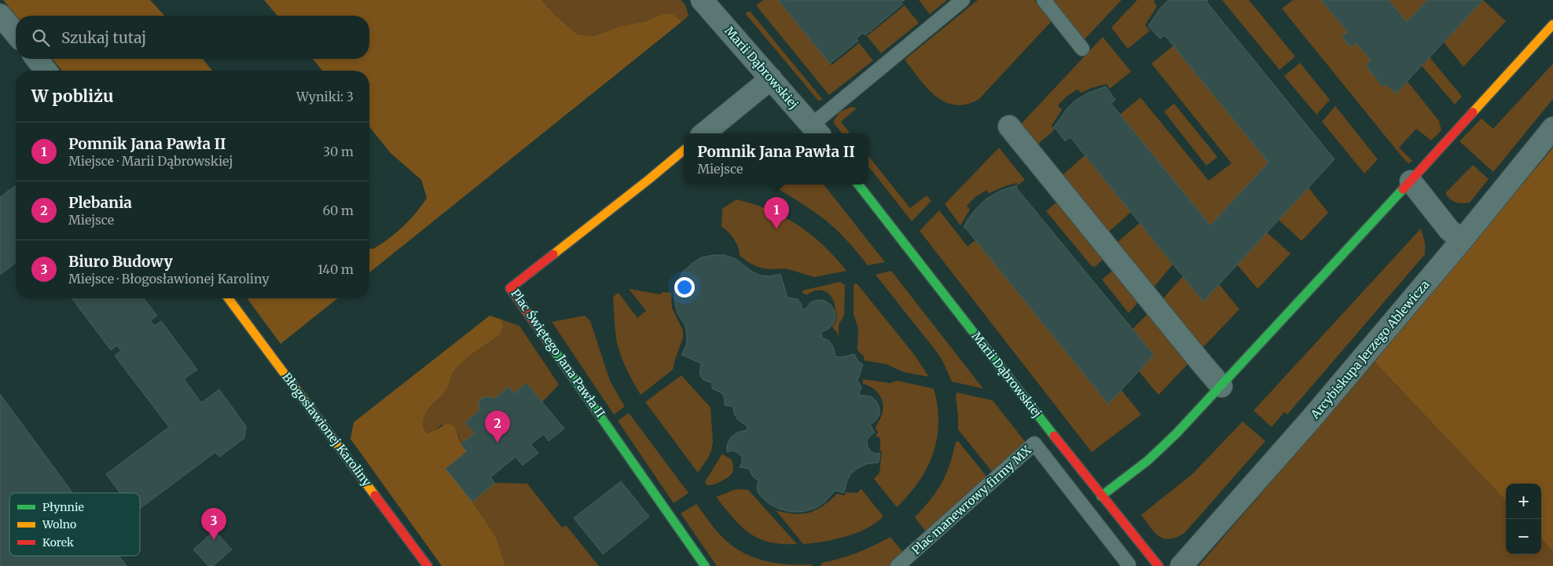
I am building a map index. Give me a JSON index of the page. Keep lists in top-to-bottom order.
{
  "streets": {
    "street": [
      "Marii Dąbrowskiej",
      "Arcybiskupa Jerzego Ablewicza",
      "Plac Świętego Jana Pawła II",
      "Błogosławionej Karoliny"
    ],
    "lane": ["Plac manewrowy firmy MX"]
  },
  "legend": ["Płynnie", "Wolno", "Korek"],
  "page": {
    "search": "Szukaj tutaj",
    "heading": ["W pobliżu", "Wyniki: 3"],
    "list": [
      {
        "mark": "1",
        "name": "Pomnik Jana Pawła II",
        "note": "Miejsce · Marii Dąbrowskiej",
        "value": "30 m"
      },
      {
        "mark": "2",
        "name": "Plebania",
        "note": "Miejsce",
        "value": "60 m"
      },
      {
        "mark": "3",
        "name": "Biuro Budowy",
        "note": "Miejsce · Błogosławionej Karoliny",
        "value": "140 m"
      }
    ],
    "popup": ["Pomnik Jana Pawła II", "Miejsce"],
    "pins": ["1", "2", "3"],
    "map_buttons": ["+", "−"]
  }
}
